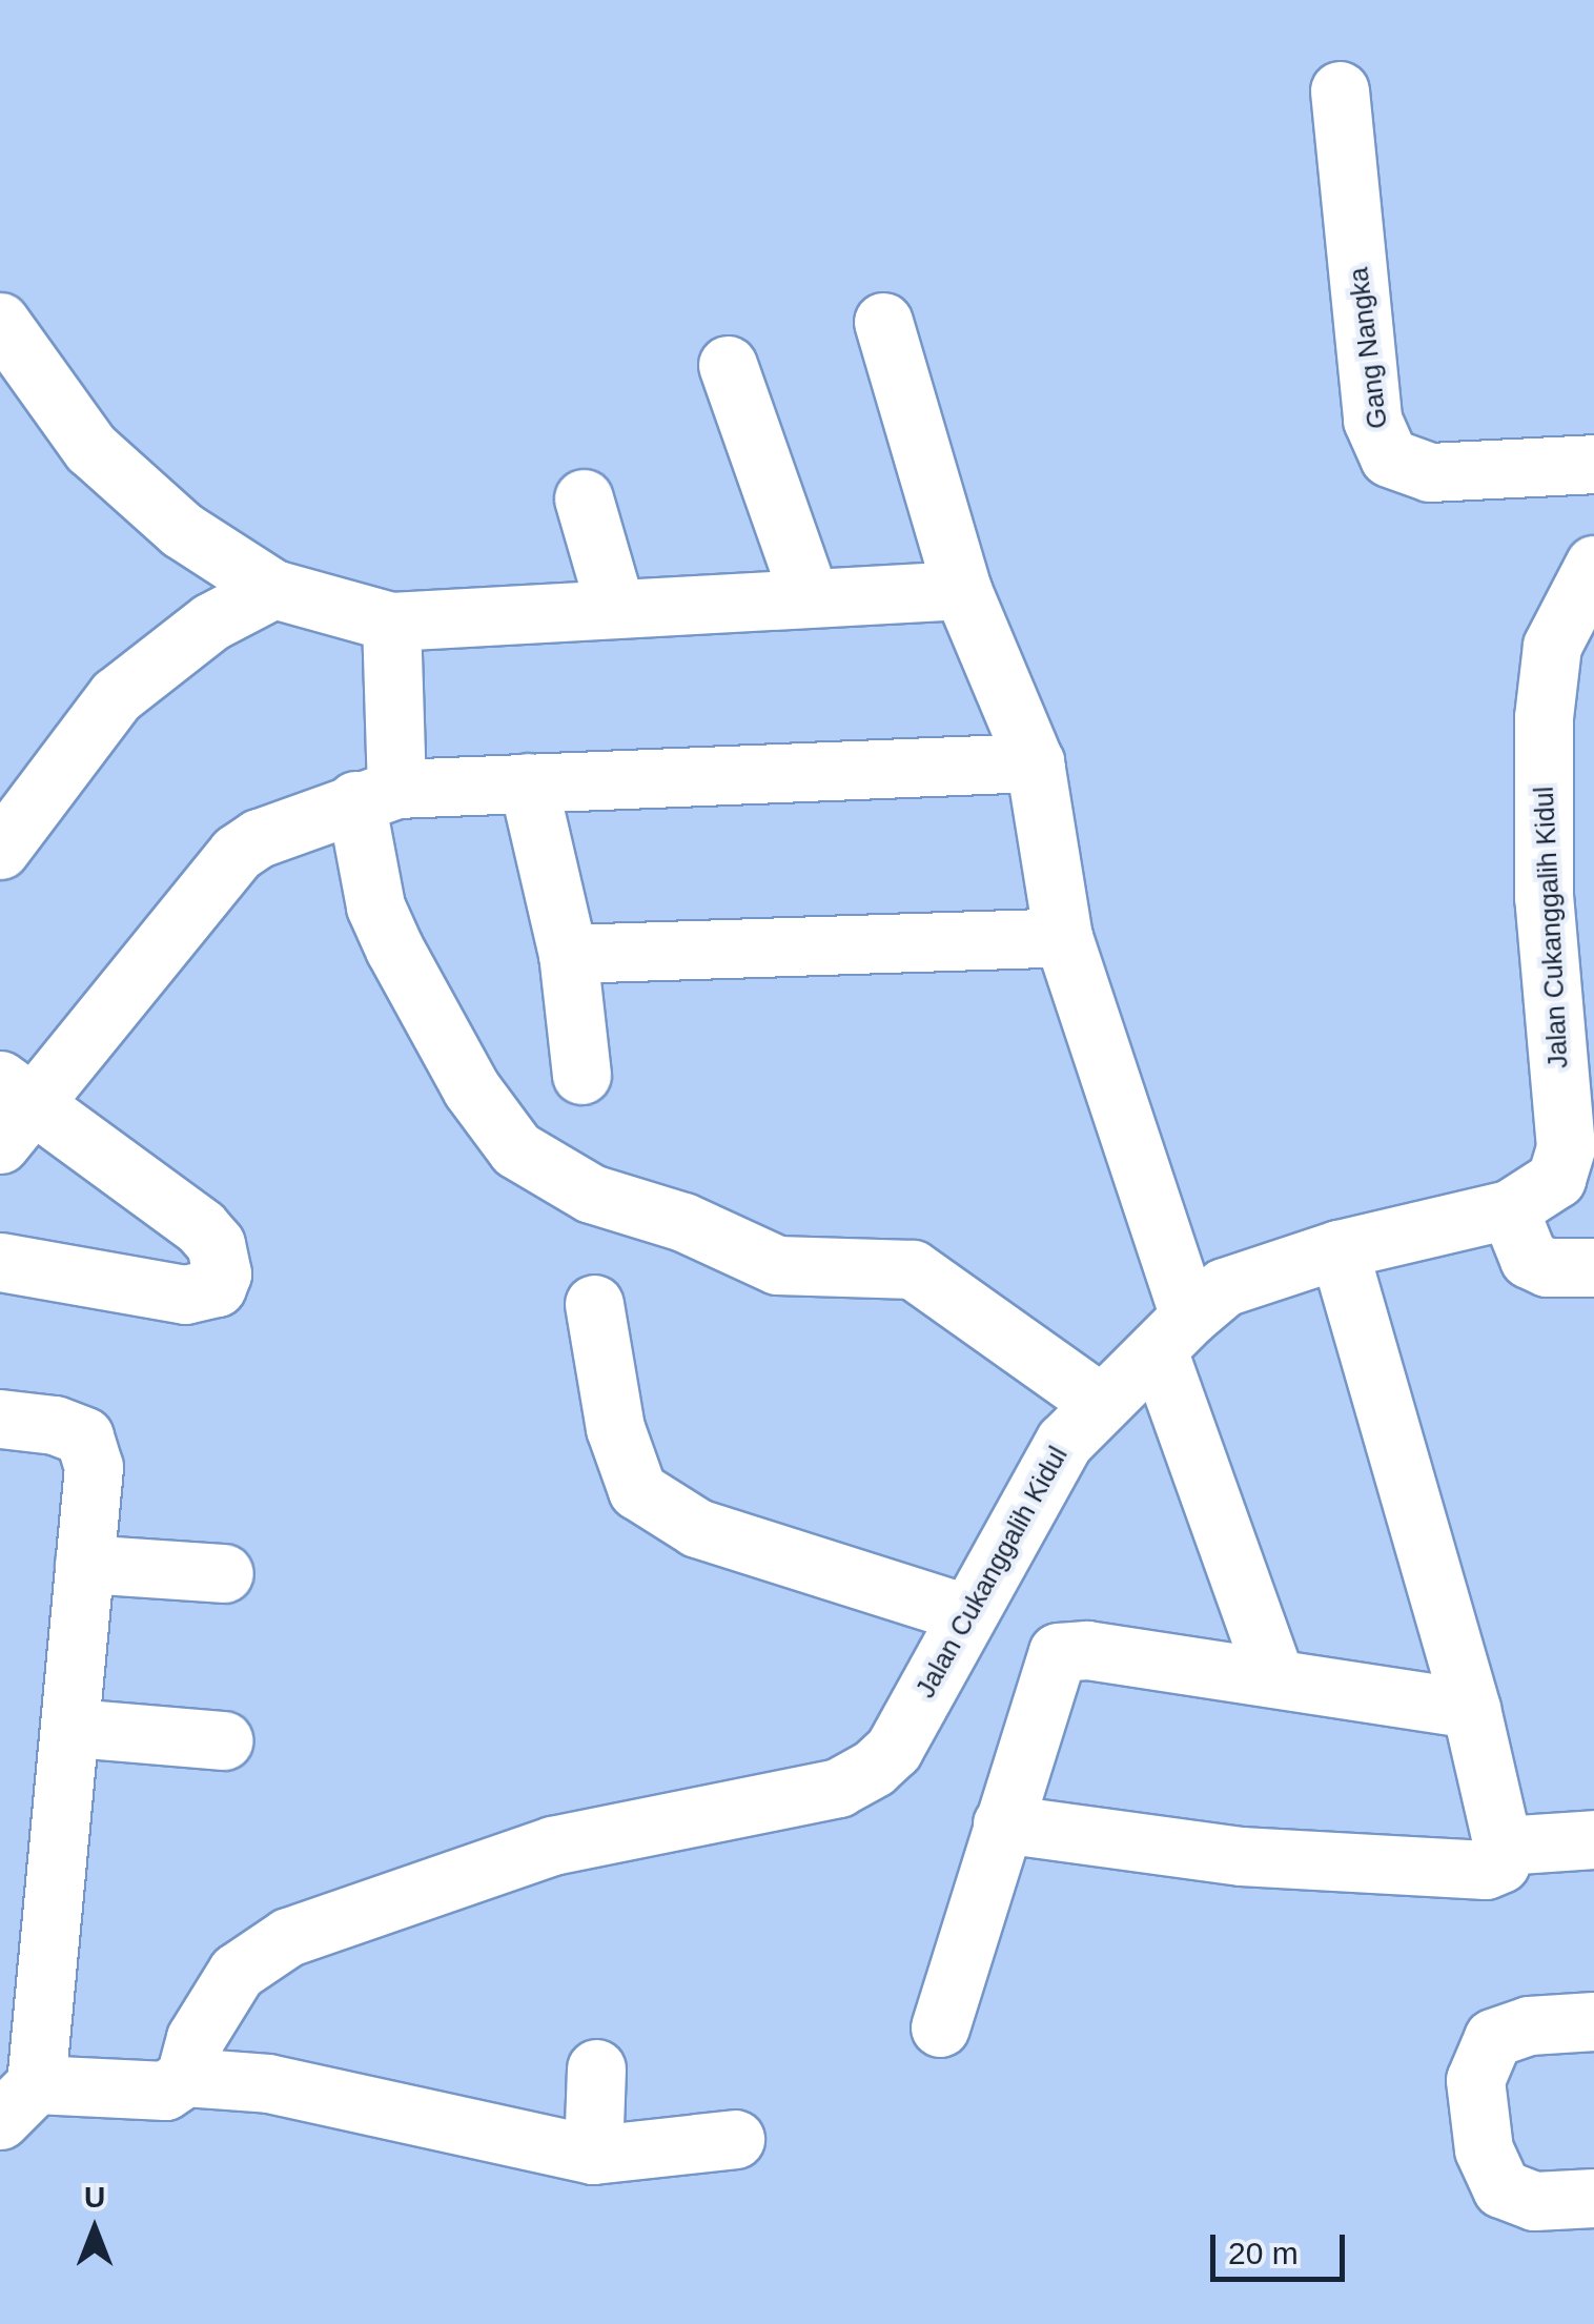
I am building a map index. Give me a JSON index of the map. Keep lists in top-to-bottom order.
{
  "streets": {
    "street": ["Gang Nangka", "Jalan Cukanggalih Kidul"]
  },
  "scale_bar": "20 m",
  "north": "top"
}
